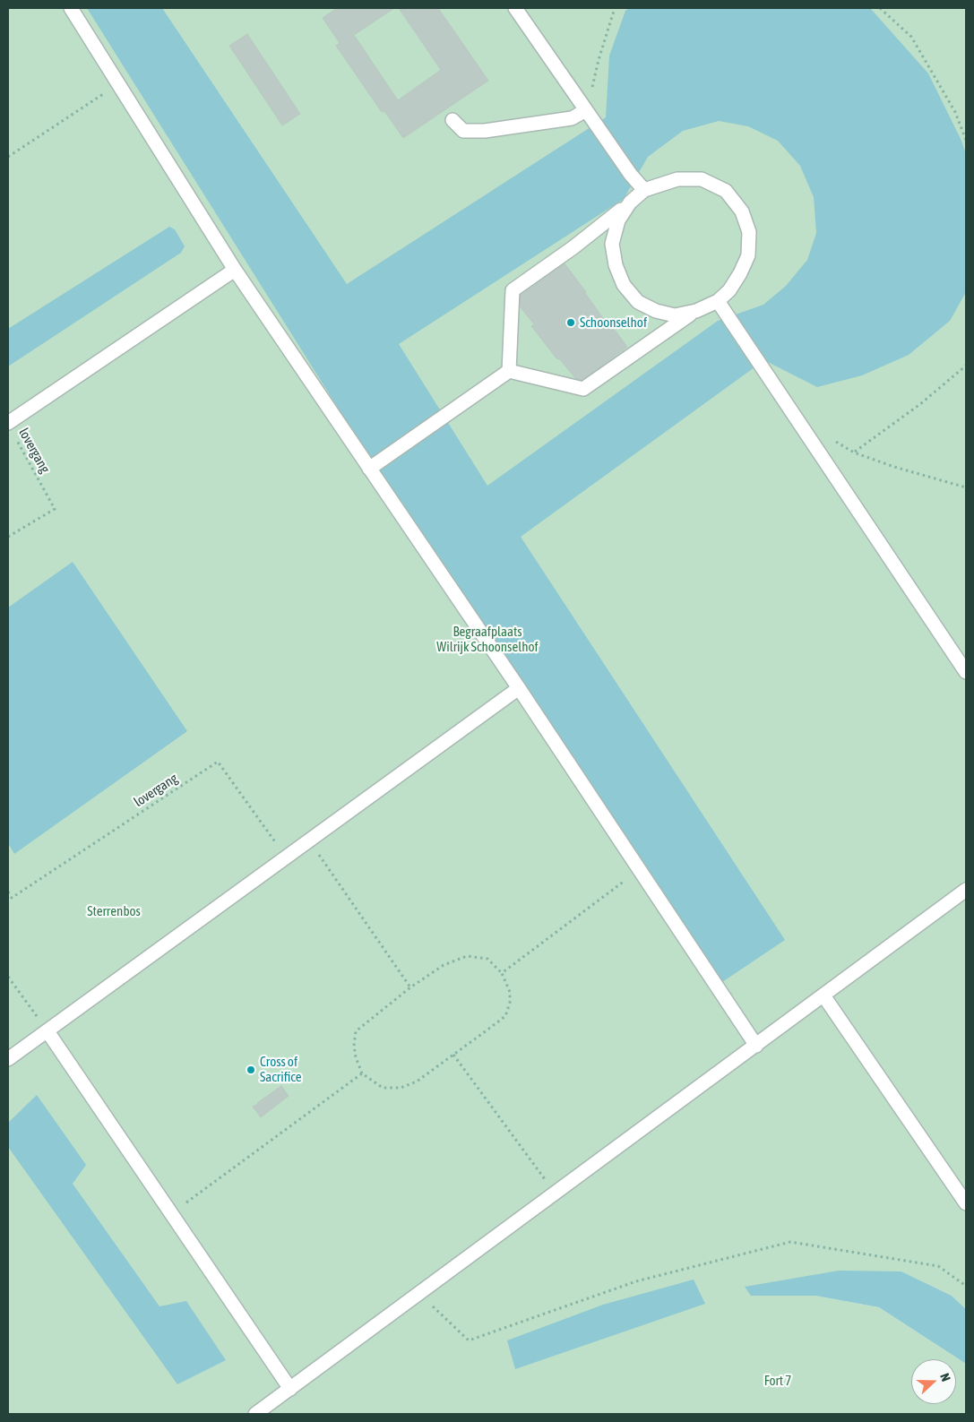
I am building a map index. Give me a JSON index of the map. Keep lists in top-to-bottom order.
{
  "streets": {
    "path": ["lovergang"]
  },
  "parks": ["Begraafplaats Wilrijk Schoonselhof", "Sterrenbos", "Fort 7"],
  "places": ["Schoonselhof", "Cross of Sacrifice"],
  "north": "right"
}
